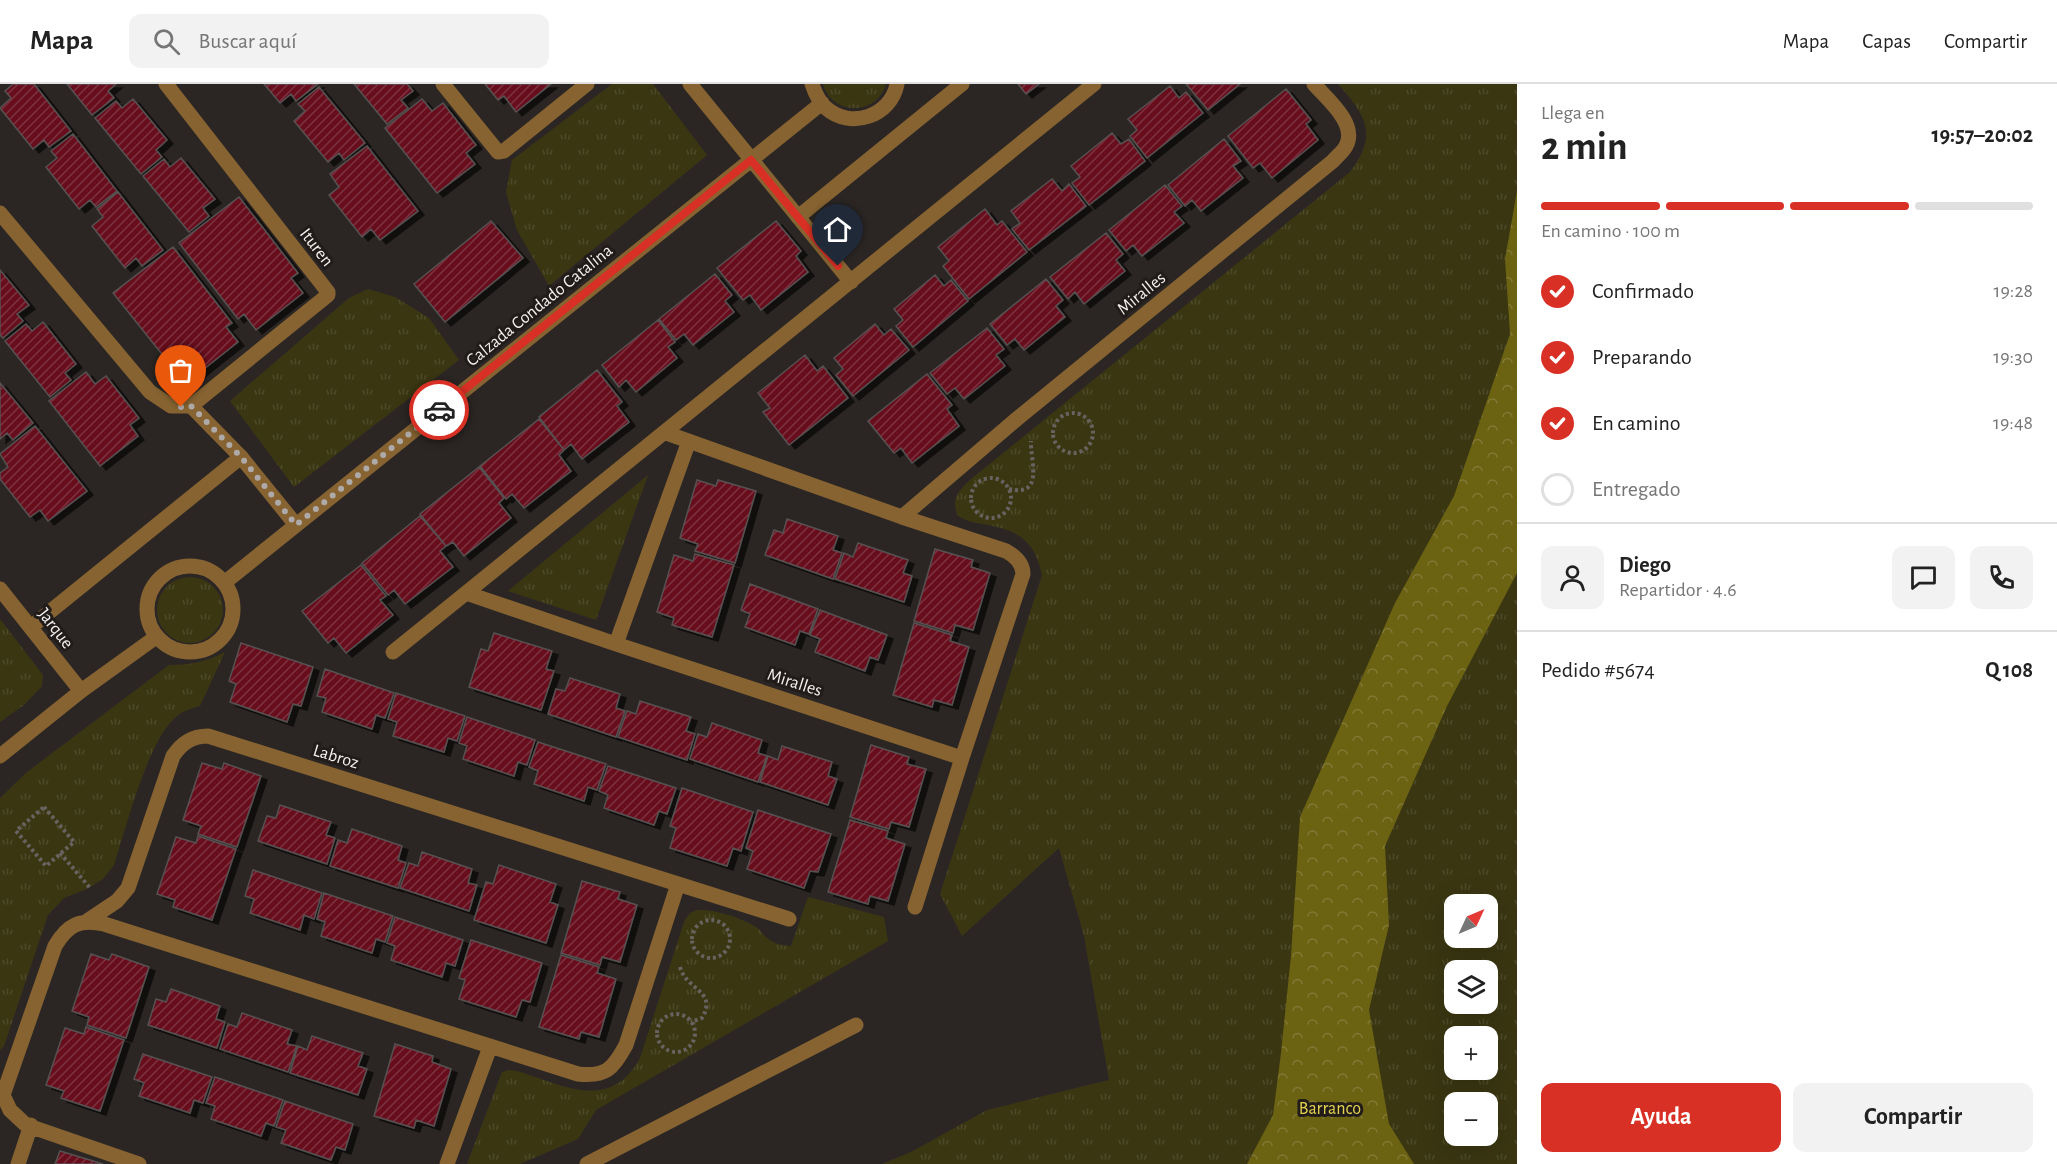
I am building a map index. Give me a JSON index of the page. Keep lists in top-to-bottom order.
{
  "streets": {
    "street": [
      "Ituren",
      "Miralles",
      "Calzada Condado Catalina",
      "Jarque",
      "Labroz"
    ]
  },
  "parks": ["Barranco"],
  "north": "top right",
  "page": {
    "header": "Mapa",
    "search": "Buscar aquí",
    "nav": ["Mapa", "Capas", "Compartir"],
    "heading": ["2 min", "Llega en", "19:57–20:02"],
    "panel": [
      "Diego",
      "Repartidor · 4.6",
      "Pedido #5674",
      "Q 108"
    ],
    "bar": "En camino · 100 m",
    "list": [
      ["Confirmado", "19:28"],
      ["Preparando", "19:30"],
      ["En camino", "19:48"],
      "Entregado"
    ],
    "map_buttons": ["+", "−"],
    "buttons": ["Ayuda", "Compartir"]
  }
}
